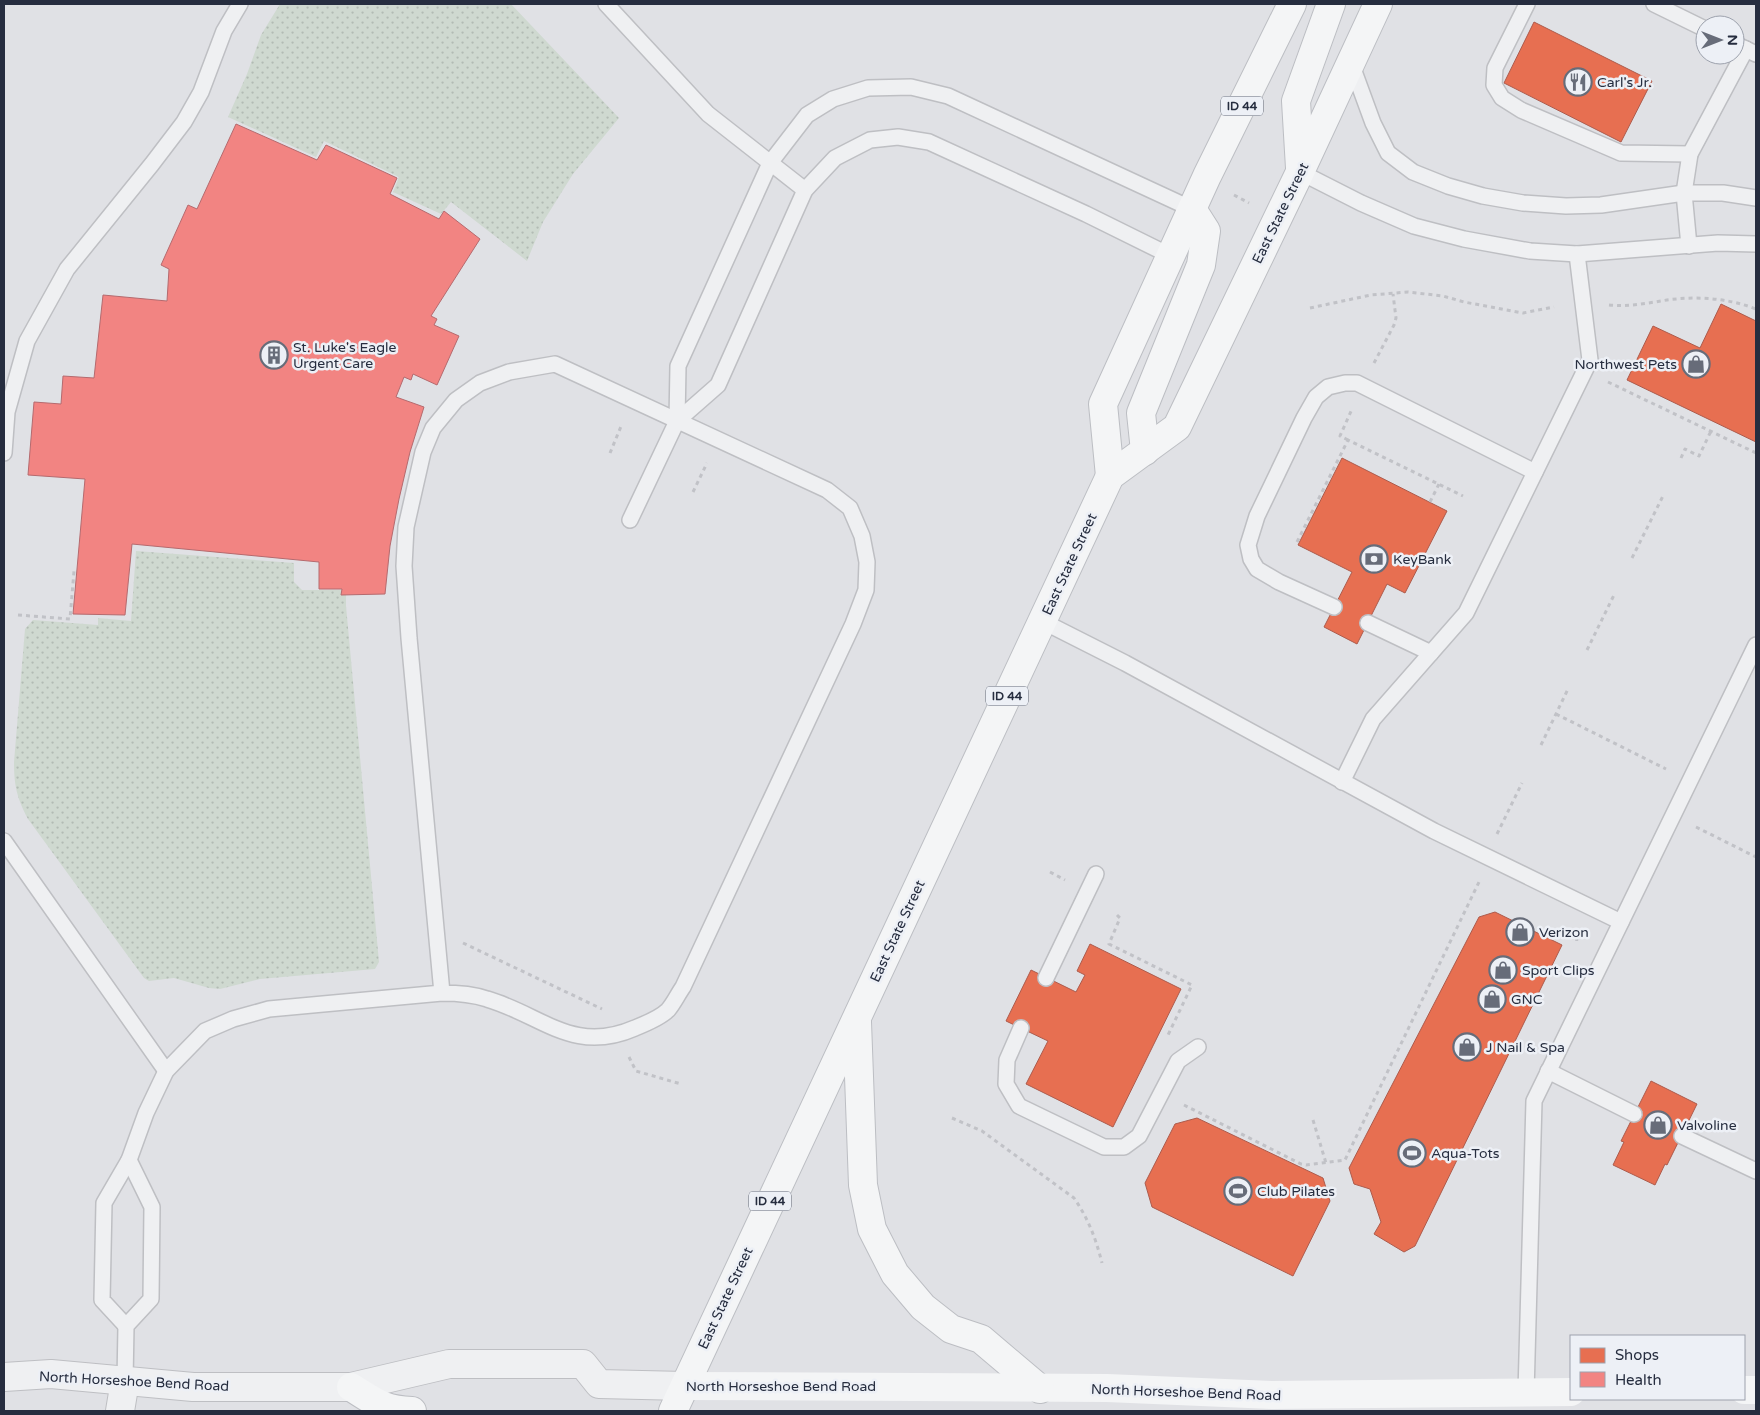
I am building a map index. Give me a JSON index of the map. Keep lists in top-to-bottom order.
{
  "streets": {
    "main road": ["ID 44", "East State Street", "North Horseshoe Bend Road"]
  },
  "crossings": [
    ["ID 44", "East State Street"],
    ["ID 44", "North Horseshoe Bend Road"],
    ["East State Street", "North Horseshoe Bend Road"]
  ],
  "places": {
    "restaurant": ["Carl's Jr."],
    "building": ["St. Luke's Eagle Urgent Care"],
    "shop": [
      "Northwest Pets",
      "Verizon",
      "Sport Clips",
      "GNC",
      "J Nail & Spa",
      "Valvoline"
    ],
    "bank": ["KeyBank"],
    "sports": ["Aqua-Tots", "Club Pilates"]
  },
  "legend": ["Shops", "Health"],
  "north": "right"
}
